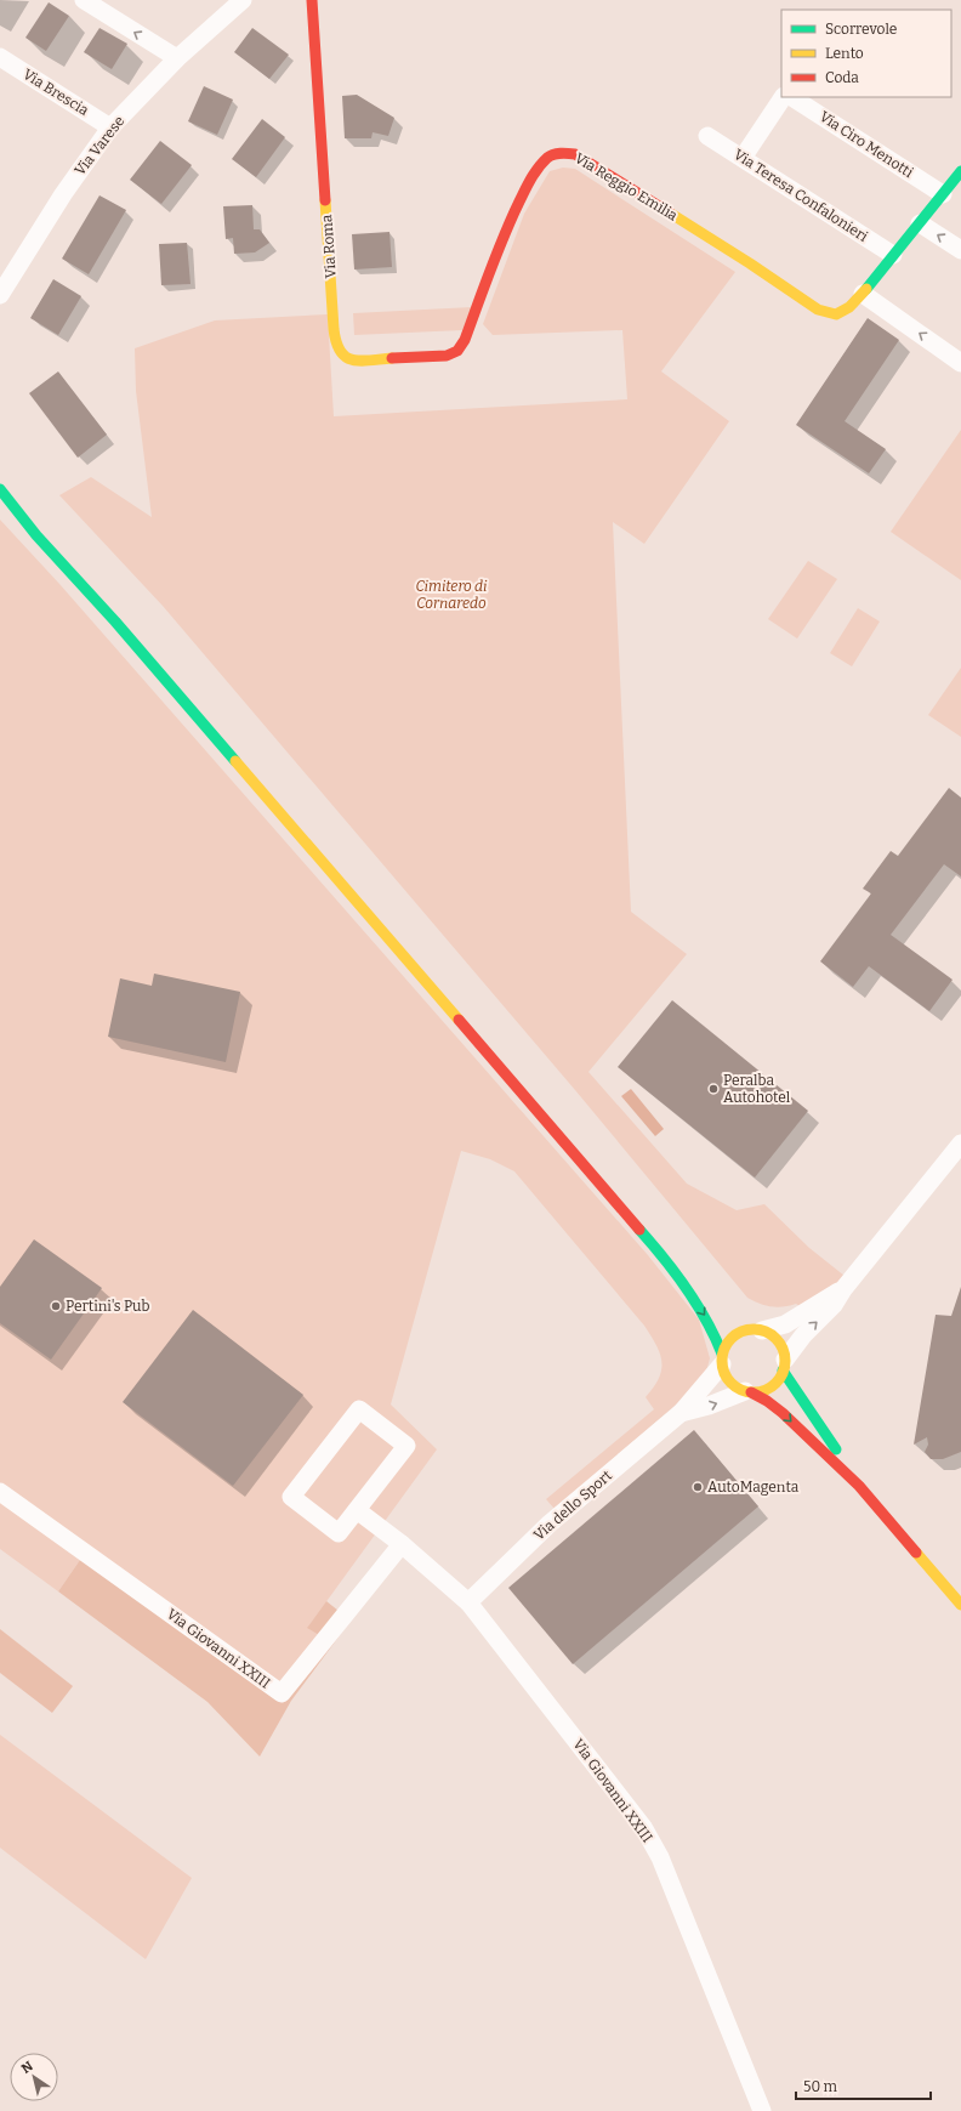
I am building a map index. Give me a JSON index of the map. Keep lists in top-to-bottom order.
{
  "streets": {
    "street": [
      "Via Brescia",
      "Via Ciro Menotti",
      "Via Varese",
      "Via Reggio Emilia",
      "Via Teresa Confalonieri",
      "Via Roma",
      "Via dello Sport",
      "Via Giovanni XXIII"
    ]
  },
  "crossings": [
    ["Via Brescia", "Via Varese"],
    ["Via Reggio Emilia", "Via Roma"],
    ["Via dello Sport", "Via Giovanni XXIII"]
  ],
  "parks": ["Cimitero di Cornaredo"],
  "places": ["Peralba Autohotel", "Pertini's Pub", "AutoMagenta"],
  "legend": ["Scorrevole", "Lento", "Coda"],
  "scale_bar": "50 m",
  "north": "top left"
}
